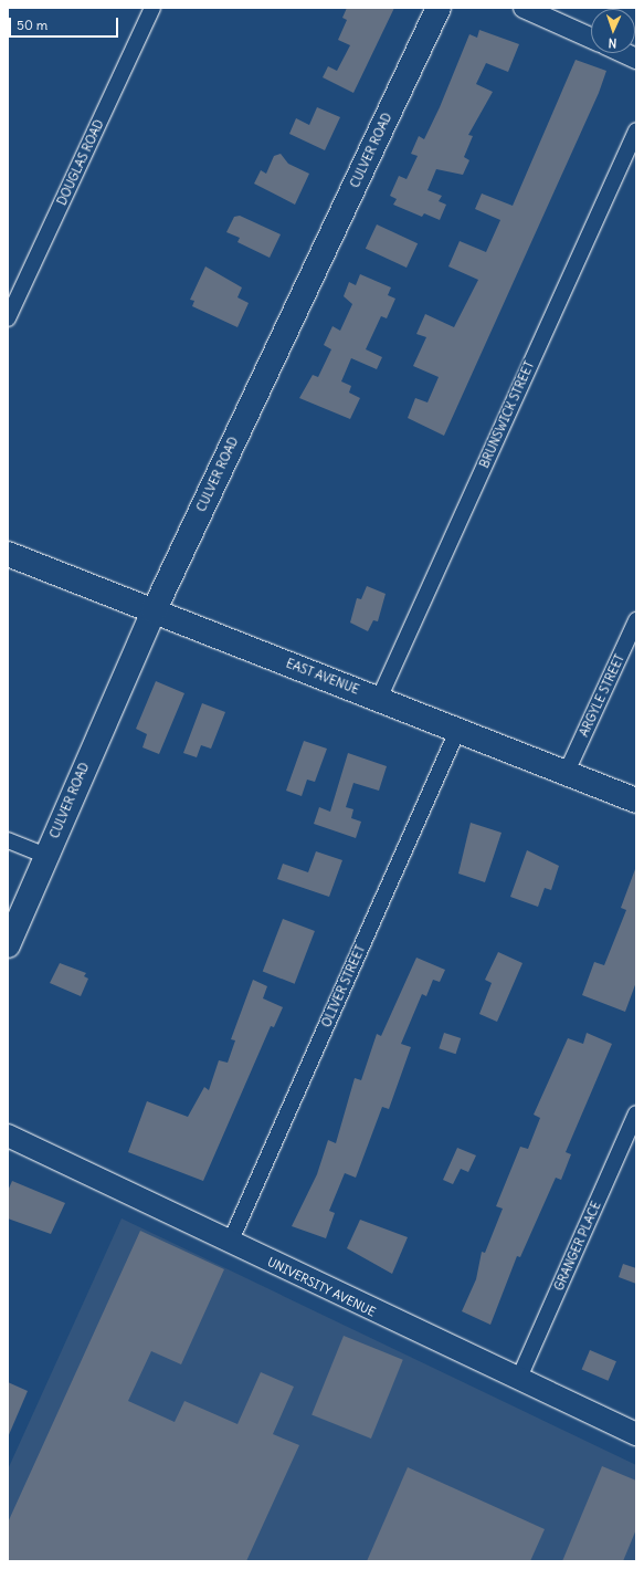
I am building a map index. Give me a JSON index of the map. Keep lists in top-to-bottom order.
{
  "streets": {
    "main road": ["CULVER ROAD", "EAST AVENUE", "UNIVERSITY AVENUE"],
    "street": [
      "DOUGLAS ROAD",
      "BRUNSWICK STREET",
      "ARGYLE STREET",
      "OLIVER STREET",
      "GRANGER PLACE"
    ]
  },
  "crossings": [
    ["CULVER ROAD", "EAST AVENUE"],
    ["BRUNSWICK STREET", "EAST AVENUE"],
    ["EAST AVENUE", "ARGYLE STREET"],
    ["EAST AVENUE", "OLIVER STREET"],
    ["OLIVER STREET", "UNIVERSITY AVENUE"],
    ["GRANGER PLACE", "UNIVERSITY AVENUE"]
  ],
  "scale_bar": "50 m",
  "north": "bottom"
}
